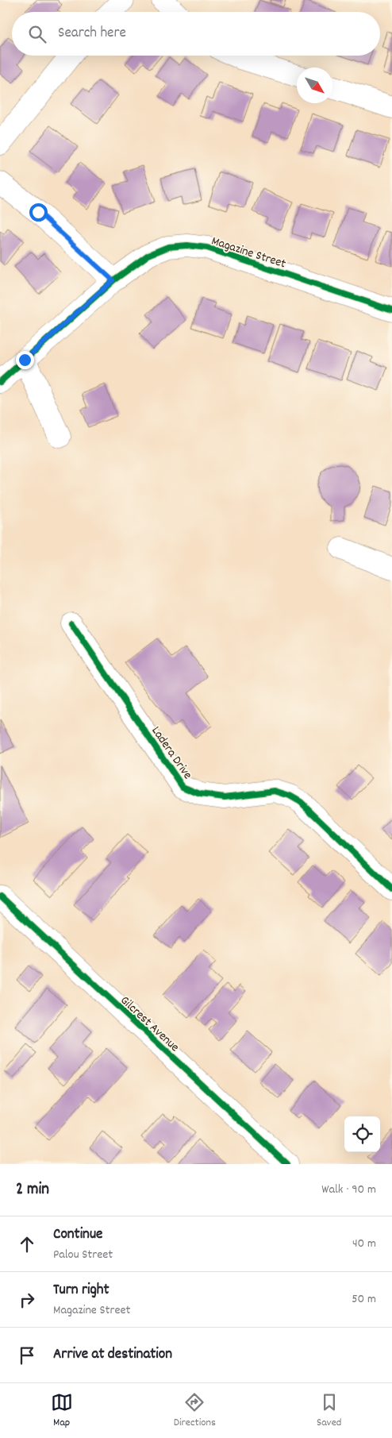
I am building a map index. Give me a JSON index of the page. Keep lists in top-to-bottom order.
{
  "streets": {
    "street": ["Magazine Street", "Ladera Drive", "Gilcrest Avenue"]
  },
  "north": "bottom right",
  "page": {
    "search": "Search here",
    "heading": ["2 min", "Walk · 90 m"],
    "list": [
      ["Continue", "Palou Street", "40 m"],
      ["Turn right", "Magazine Street", "50 m"],
      "Arrive at destination"
    ],
    "nav": ["Map", "Directions", "Saved"]
  }
}
